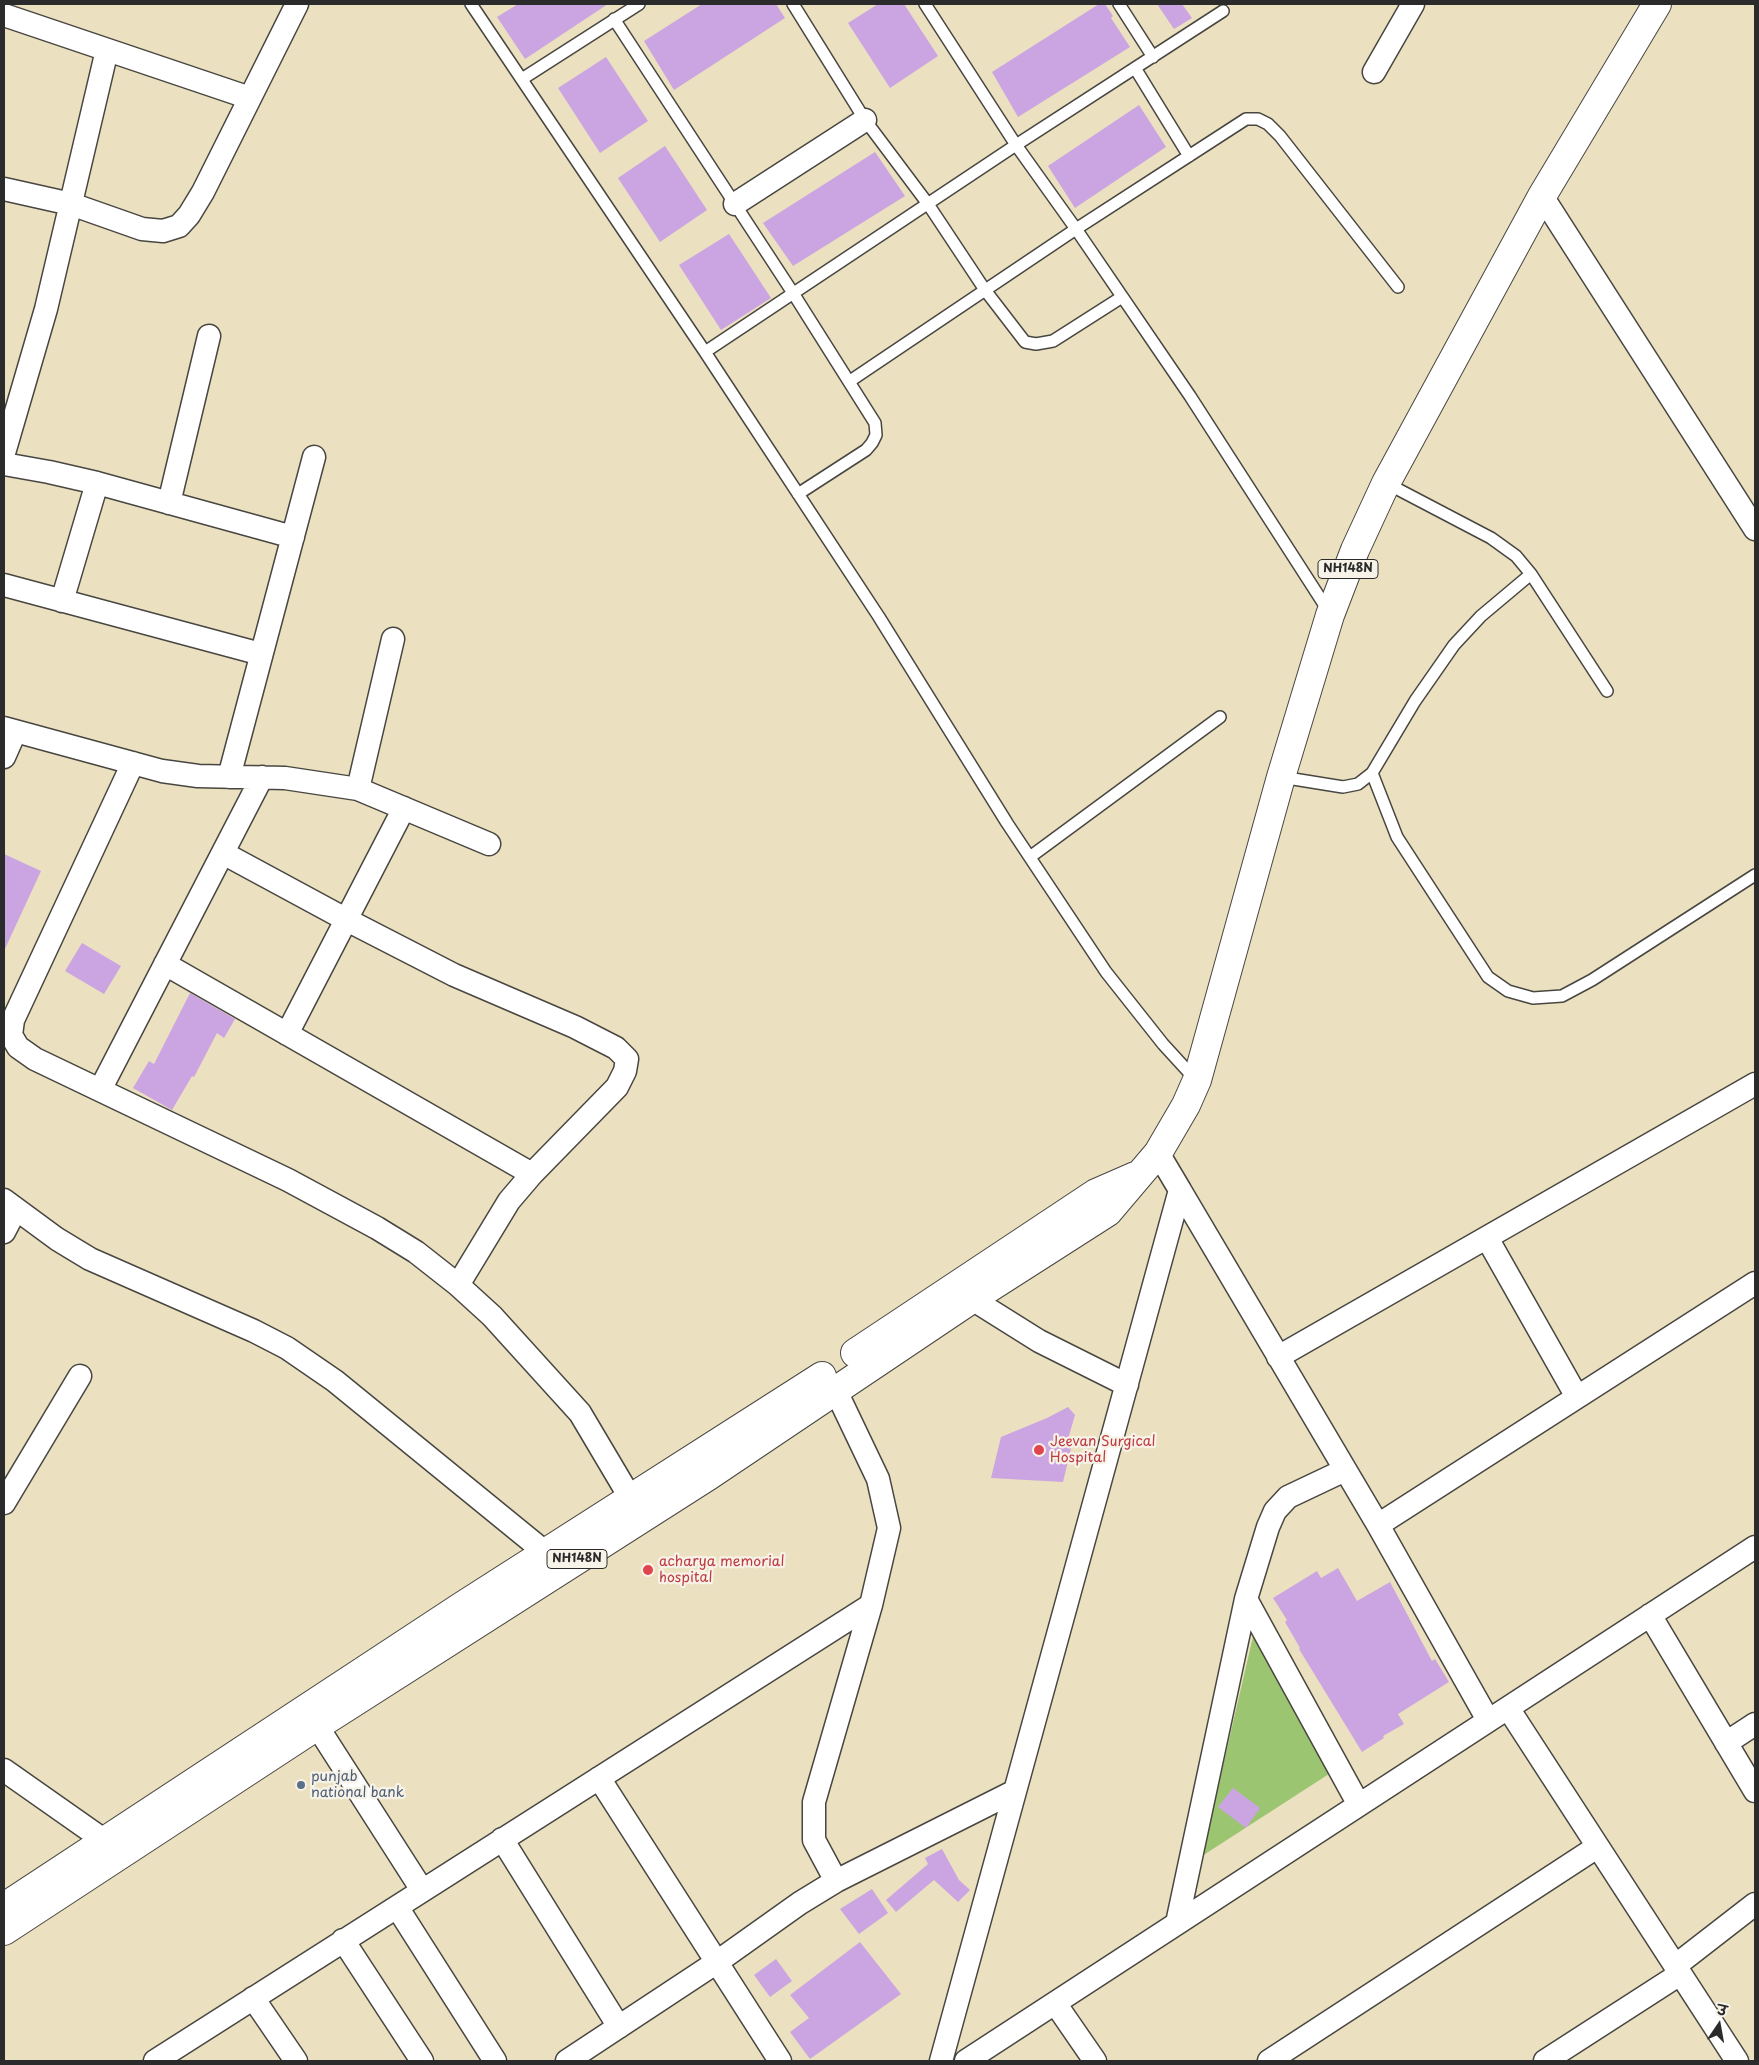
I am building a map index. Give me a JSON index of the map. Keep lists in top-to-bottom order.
{
  "streets": {
    "highway": ["NH148N"]
  },
  "places": ["Jeevan Surgical Hospital", "acharya memorial hospital", "punjab national bank"],
  "north": "top"
}
